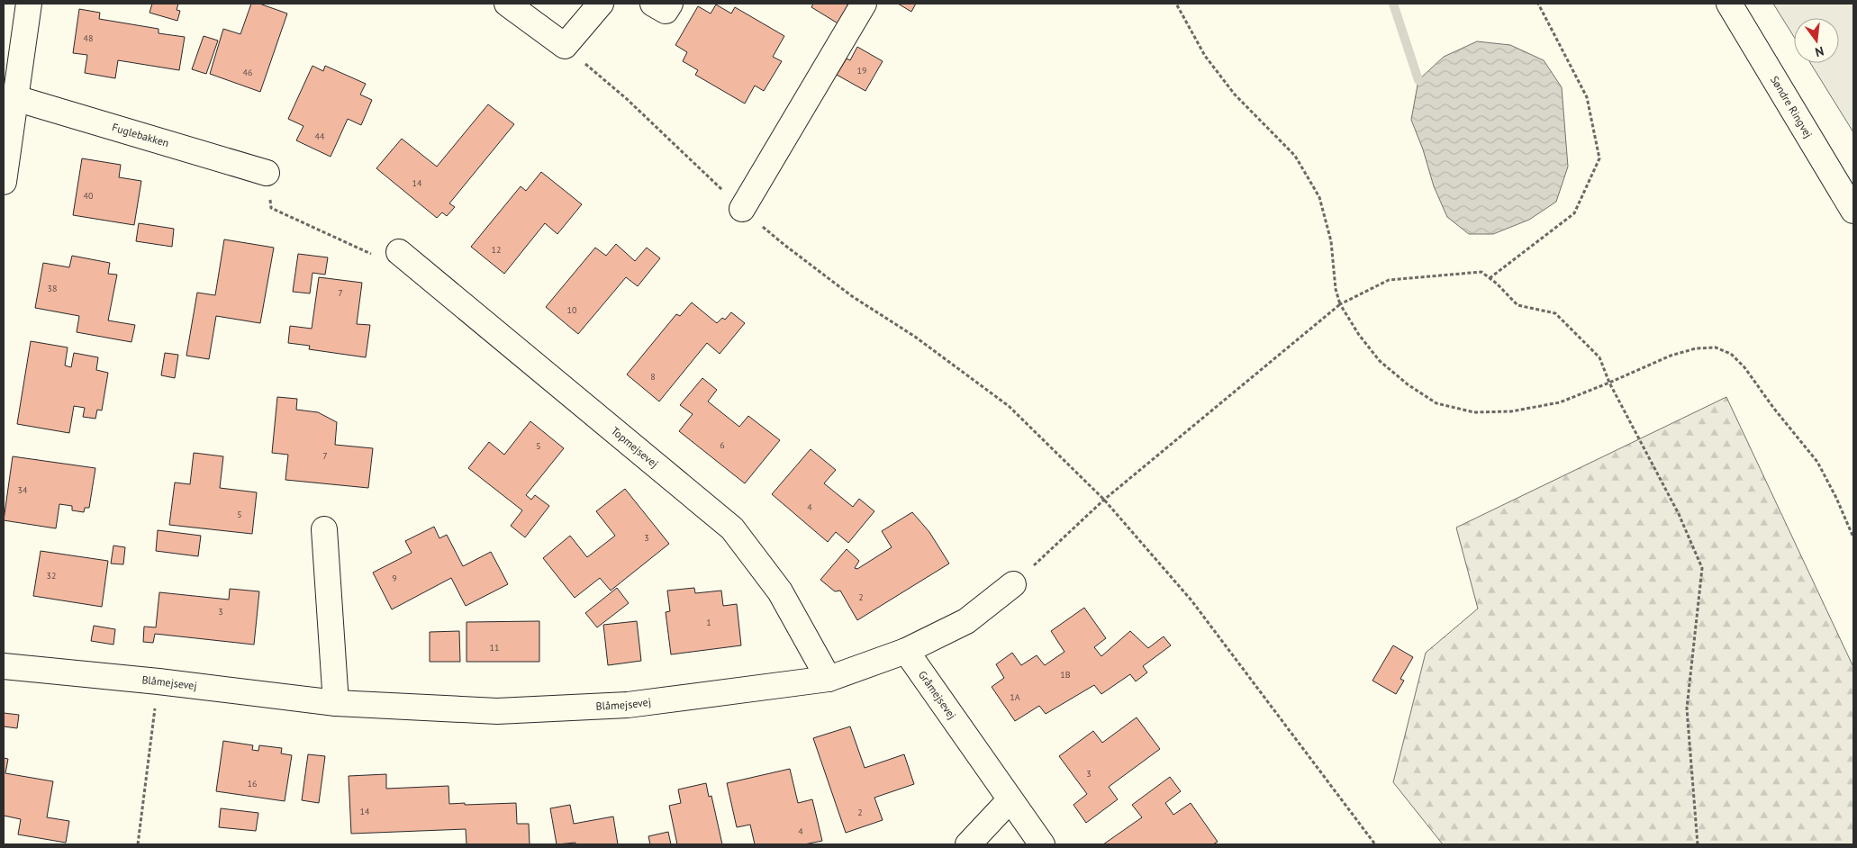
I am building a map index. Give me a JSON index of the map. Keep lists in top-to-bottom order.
{
  "streets": {
    "street": [
      "Søndre Ringvej",
      "Fuglebakken",
      "Topmejsevej",
      "Blåmejsevej",
      "Gråmejsevej"
    ]
  },
  "crossings": [
    ["Topmejsevej", "Blåmejsevej"],
    ["Blåmejsevej", "Gråmejsevej"]
  ],
  "house_numbers": [
    "48",
    "19",
    "46",
    "44",
    "14",
    "40",
    "12",
    "38",
    "7",
    "10",
    "8",
    "6",
    "5",
    "7",
    "34",
    "4",
    "5",
    "3",
    "32",
    "9",
    "2",
    "3",
    "1",
    "11",
    "1B",
    "1A",
    "3",
    "16",
    "14",
    "2",
    "4"
  ],
  "north": "bottom"
}
